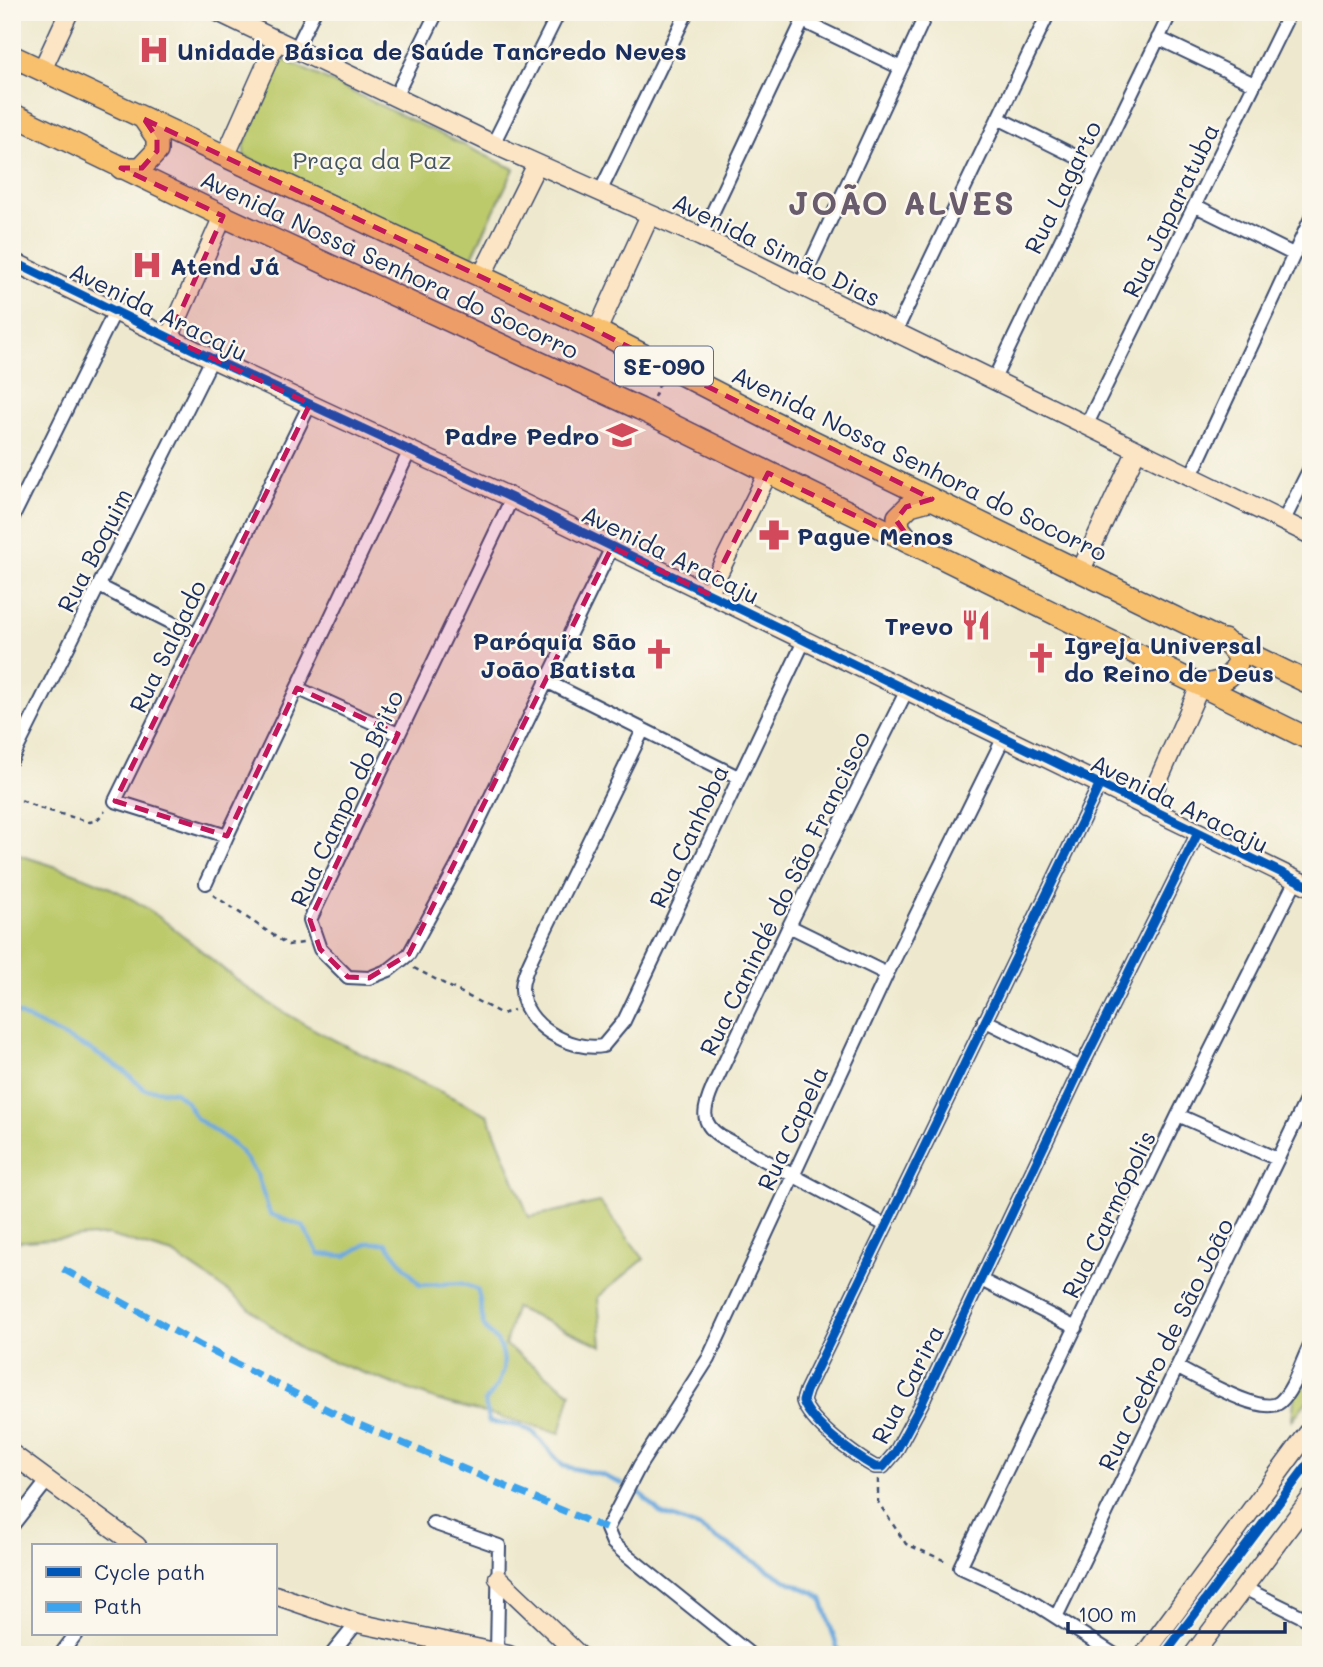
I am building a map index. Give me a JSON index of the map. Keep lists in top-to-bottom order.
{
  "streets": {
    "main road": ["Avenida Nossa Senhora do Socorro", "SE-090"],
    "street": [
      "Rua Lagarto",
      "Rua Japaratuba",
      "Avenida Simão Dias",
      "Avenida Aracaju",
      "Rua Boquim",
      "Rua Salgado",
      "Rua Campo do Brito",
      "Rua Canhoba",
      "Rua Canindé do São Francisco",
      "Rua Capela",
      "Rua Carmópolis",
      "Rua Cedro de São João",
      "Rua Carira"
    ]
  },
  "crossings": [
    ["Rua Lagarto", "Avenida Simão Dias"],
    ["Rua Japaratuba", "Avenida Simão Dias"],
    ["Avenida Aracaju", "Rua Boquim"],
    ["Avenida Aracaju", "Rua Salgado"],
    ["Avenida Aracaju", "Rua Campo do Brito"],
    ["Avenida Aracaju", "Rua Canhoba"],
    ["Avenida Aracaju", "Rua Canindé do São Francisco"],
    ["Avenida Aracaju", "Rua Capela"],
    ["Avenida Aracaju", "Rua Carmópolis"],
    ["Avenida Aracaju", "Rua Carira"],
    ["Rua Canindé do São Francisco", "Rua Capela"]
  ],
  "districts": ["JOÃO ALVES"],
  "parks": ["Praça da Paz"],
  "places": {
    "hospital": ["Unidade Básica de Saúde Tancredo Neves", "Atend Já"],
    "school or university": ["Padre Pedro"],
    "pharmacy": ["Pague Menos"],
    "restaurant": ["Trevo"],
    "church": ["Paróquia São João Batista", "Igreja Universal do Reino de Deus"]
  },
  "legend": ["Cycle path", "Path"],
  "scale_bar": "100 m"
}
